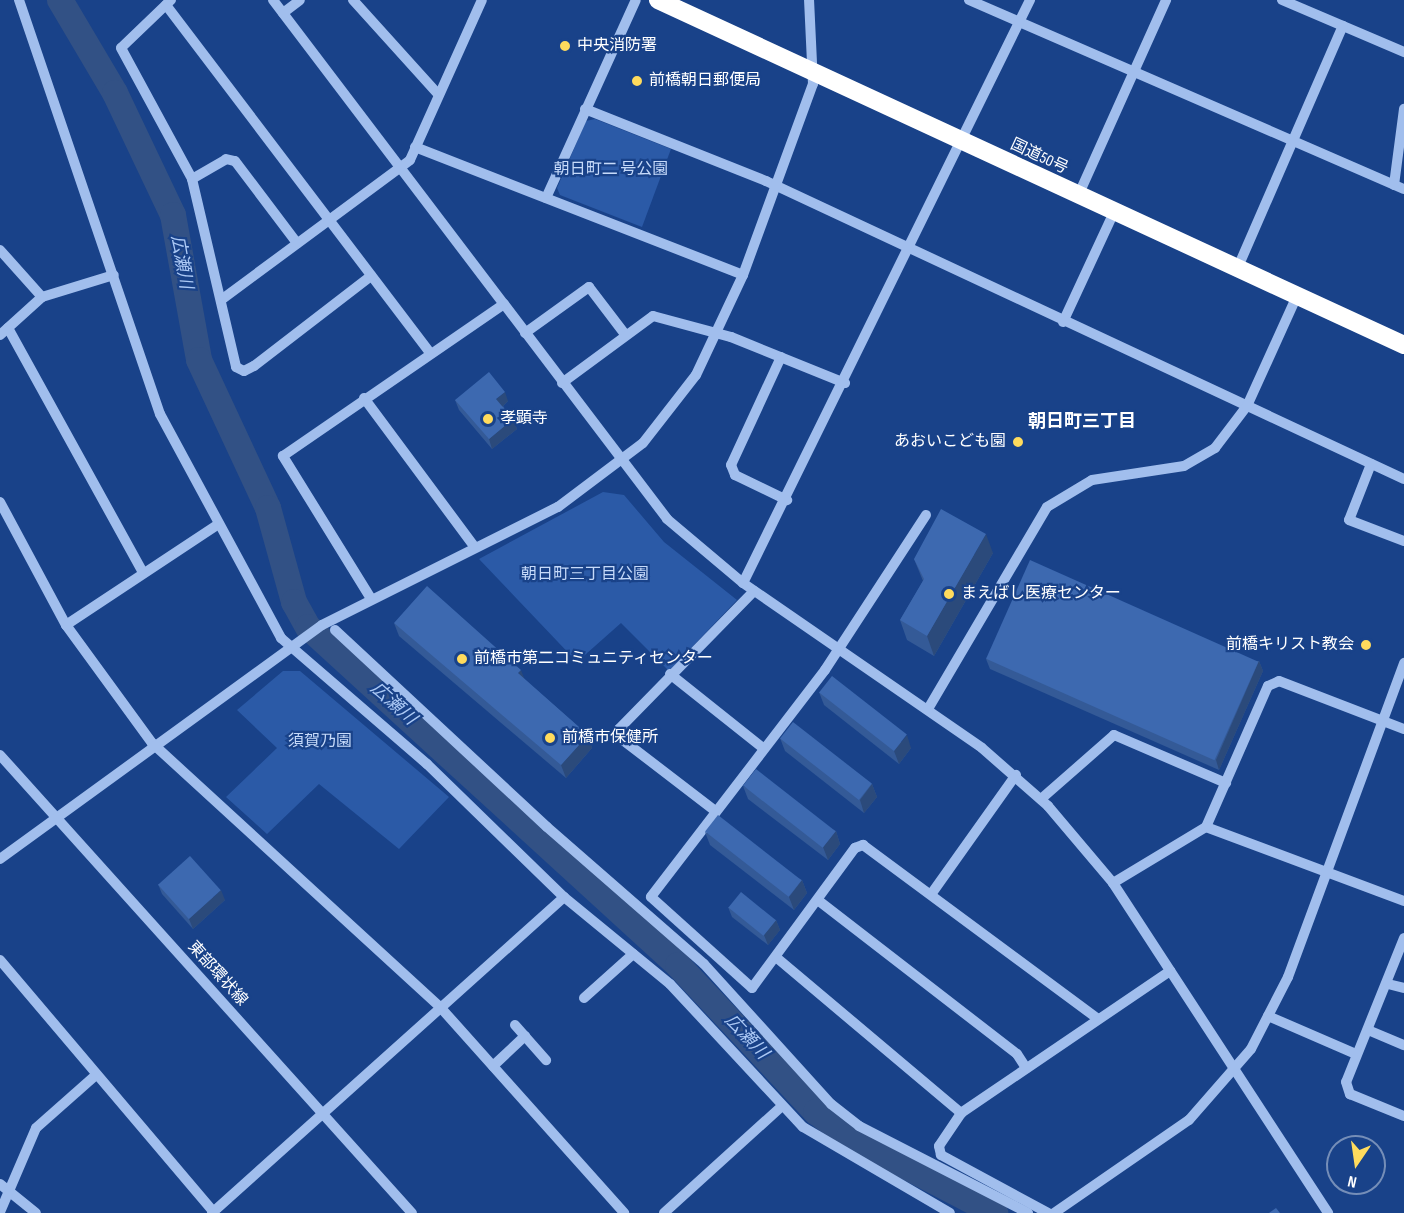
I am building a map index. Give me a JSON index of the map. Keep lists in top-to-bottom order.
{
  "streets": {
    "highway": ["国道50号"],
    "street": ["東部環状線"]
  },
  "districts": ["朝日町三丁目"],
  "water": ["広瀬川"],
  "parks": ["朝日町二 号公園", "朝日町三丁目公園", "須賀乃園"],
  "places": [
    "中央消防署",
    "前橋朝日郵便局",
    "孝顕寺",
    "あおいこども園",
    "まえばし医療センター",
    "前橋キリスト教会",
    "前橋市第二コミュニティセンター",
    "前橋市保健所"
  ],
  "north": "bottom"
}
